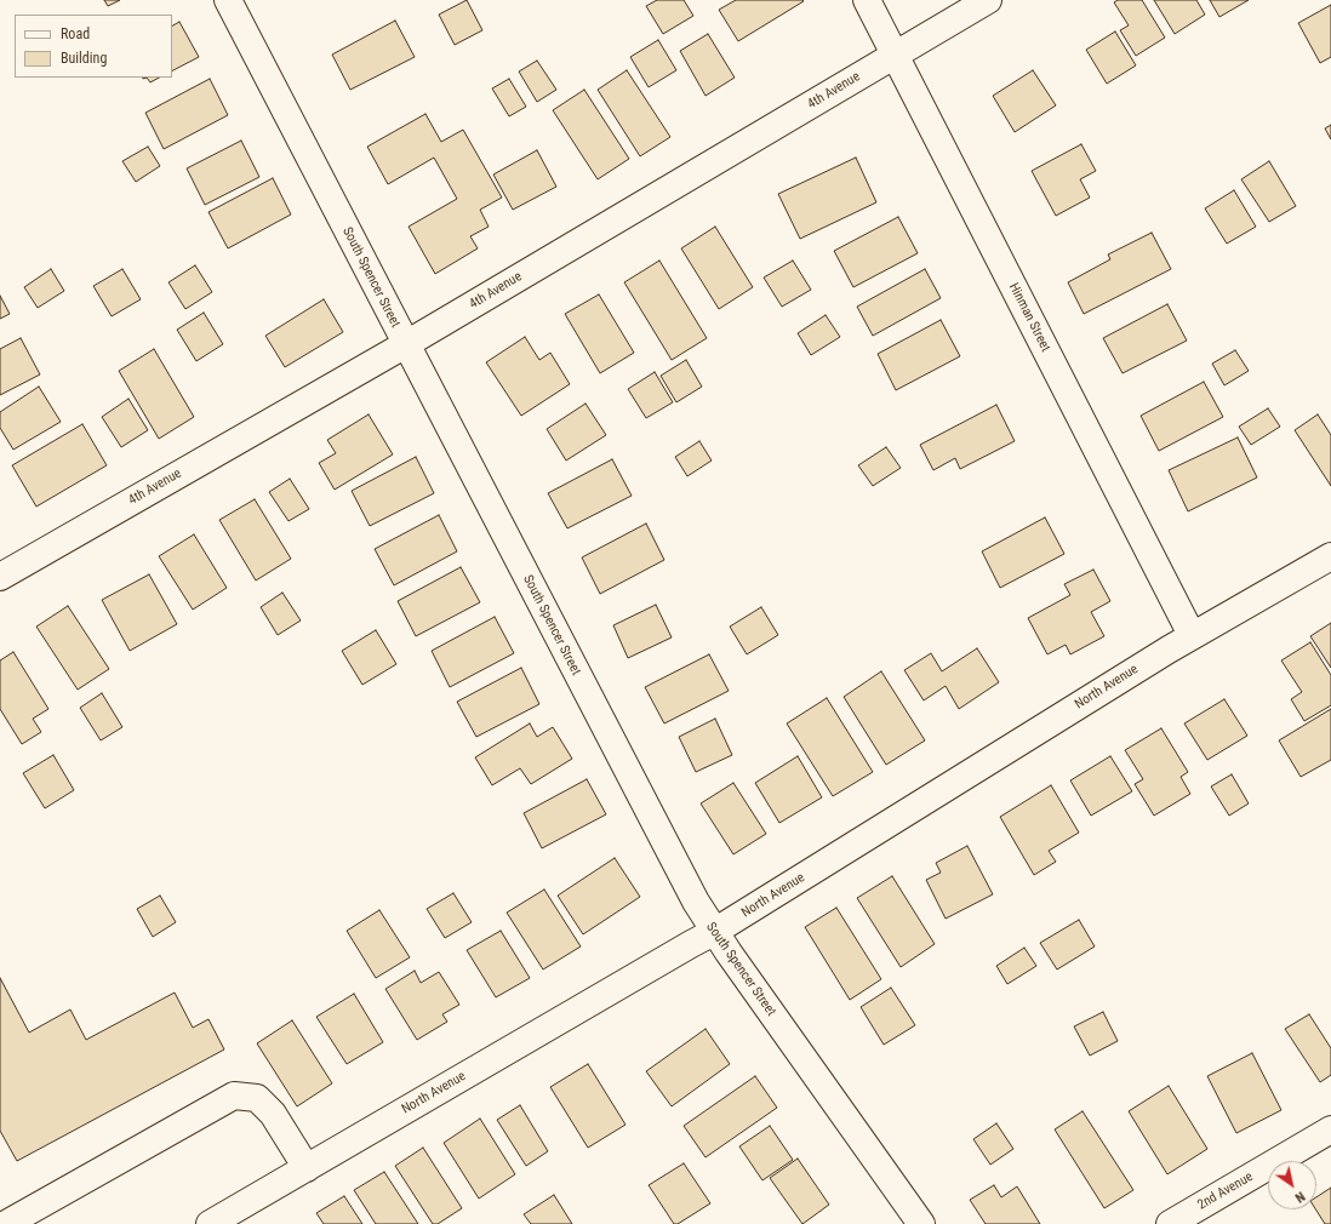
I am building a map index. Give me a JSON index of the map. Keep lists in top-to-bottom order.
{
  "streets": {
    "street": [
      "4th Avenue",
      "South Spencer Street",
      "Hinman Street",
      "North Avenue",
      "2nd Avenue"
    ]
  },
  "crossings": [
    ["4th Avenue", "South Spencer Street"],
    ["4th Avenue", "Hinman Street"],
    ["South Spencer Street", "North Avenue"],
    ["Hinman Street", "North Avenue"]
  ],
  "legend": ["Road", "Building"],
  "north": "bottom right"
}
